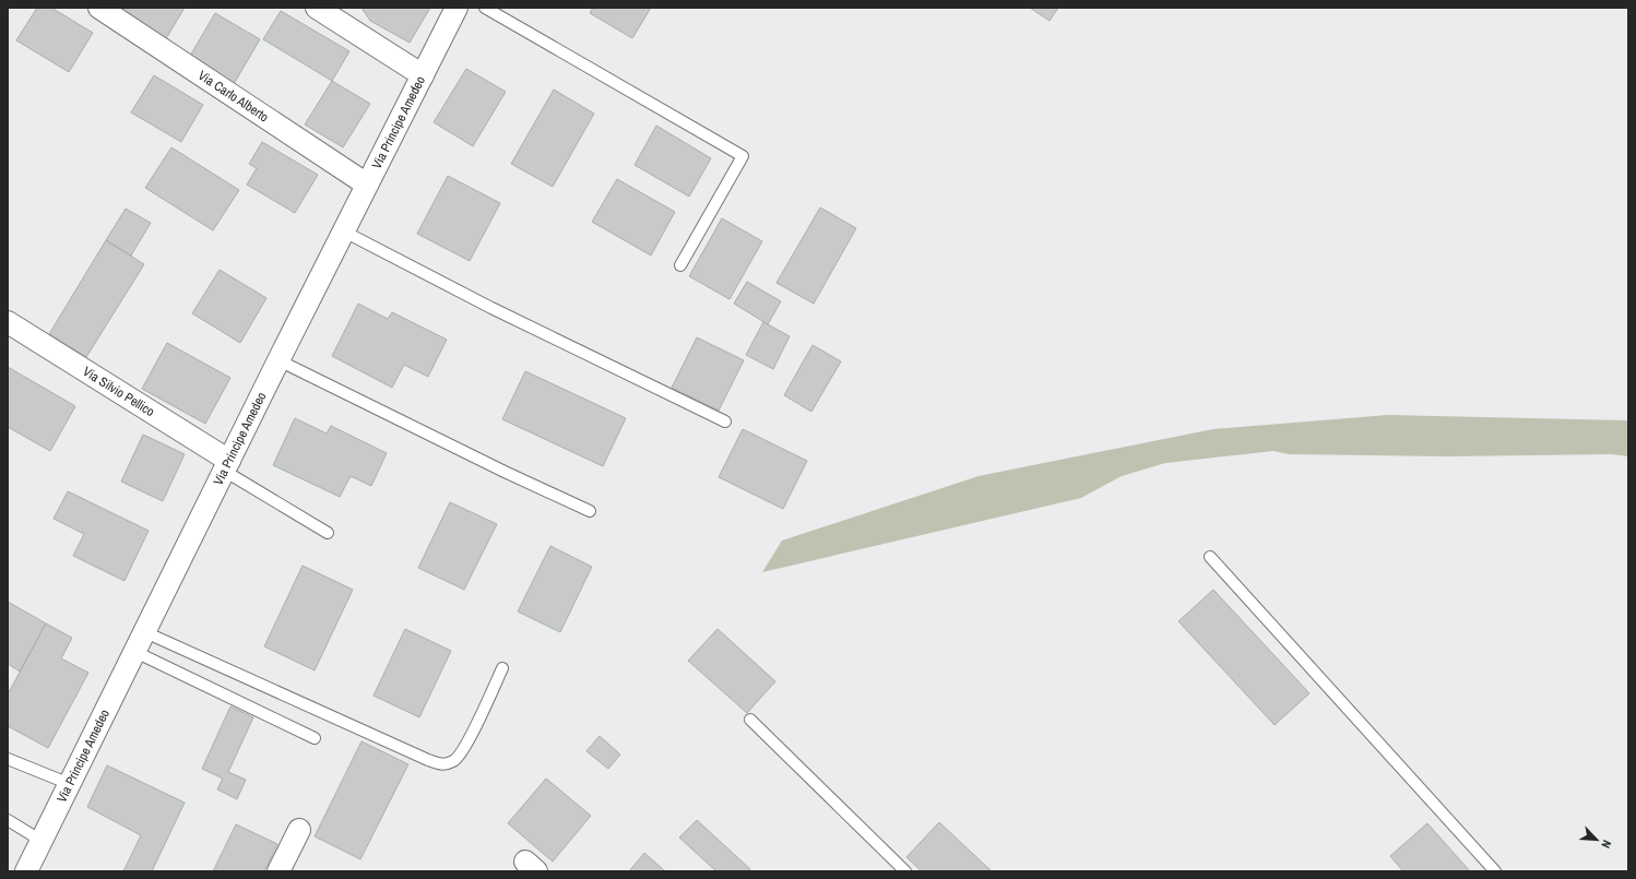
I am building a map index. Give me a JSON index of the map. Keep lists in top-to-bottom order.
{
  "streets": {
    "street": ["Via Carlo Alberto", "Via Principe Amedeo", "Via Silvio Pellico"]
  },
  "crossings": [
    ["Via Carlo Alberto", "Via Principe Amedeo"],
    ["Via Principe Amedeo", "Via Silvio Pellico"]
  ],
  "north": "bottom right"
}
